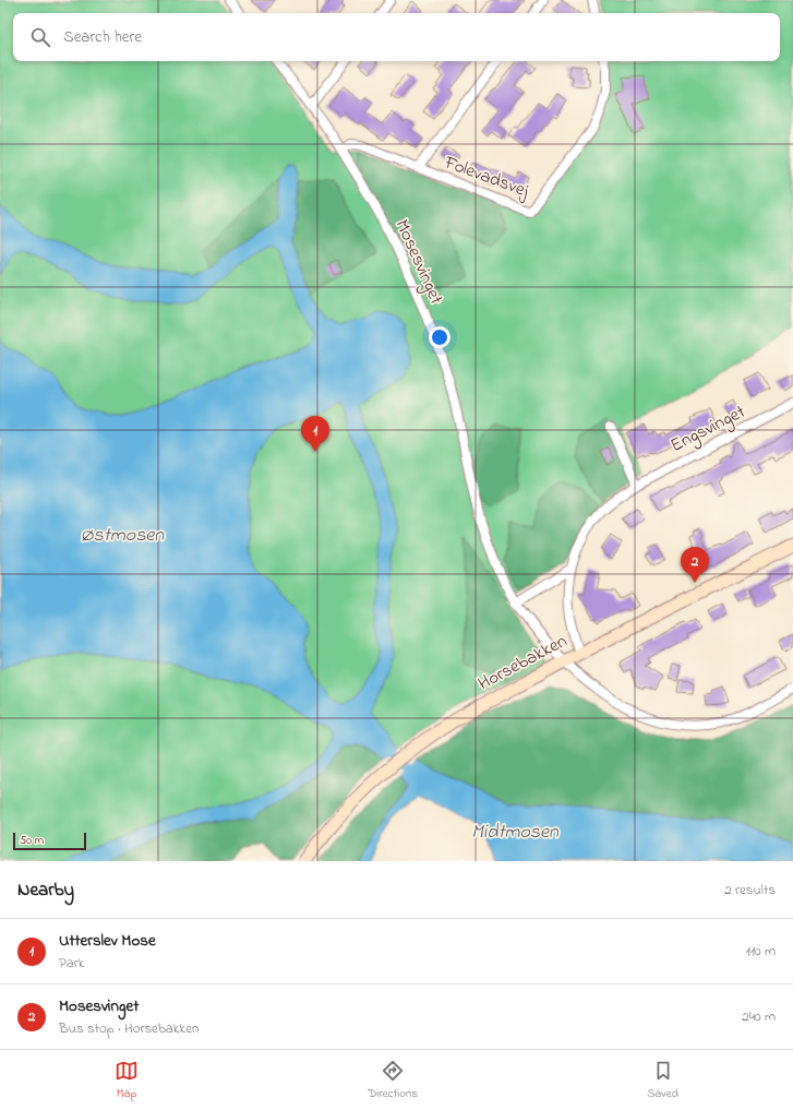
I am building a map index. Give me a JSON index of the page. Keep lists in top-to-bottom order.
{
  "streets": {
    "street": [
      "Folevadsvej",
      "Mosesvinget",
      "Engsvinget",
      "Horsebakken"
    ]
  },
  "crossings": [
    ["Folevadsvej", "Mosesvinget"],
    ["Mosesvinget", "Horsebakken"],
    ["Engsvinget", "Horsebakken"]
  ],
  "water": ["Østmosen", "Midtmosen"],
  "scale_bar": "50 m",
  "page": {
    "search": "Search here",
    "pins": ["1", "2"],
    "scale": "50 m",
    "heading": ["Nearby", "2 results"],
    "list": [
      {
        "mark": "1",
        "name": "Utterslev Mose",
        "note": "Park",
        "value": "110 m"
      },
      {
        "mark": "2",
        "name": "Mosesvinget",
        "note": "Bus stop · Horsebakken",
        "value": "240 m"
      }
    ],
    "nav": ["Map", "Directions", "Saved"]
  }
}
